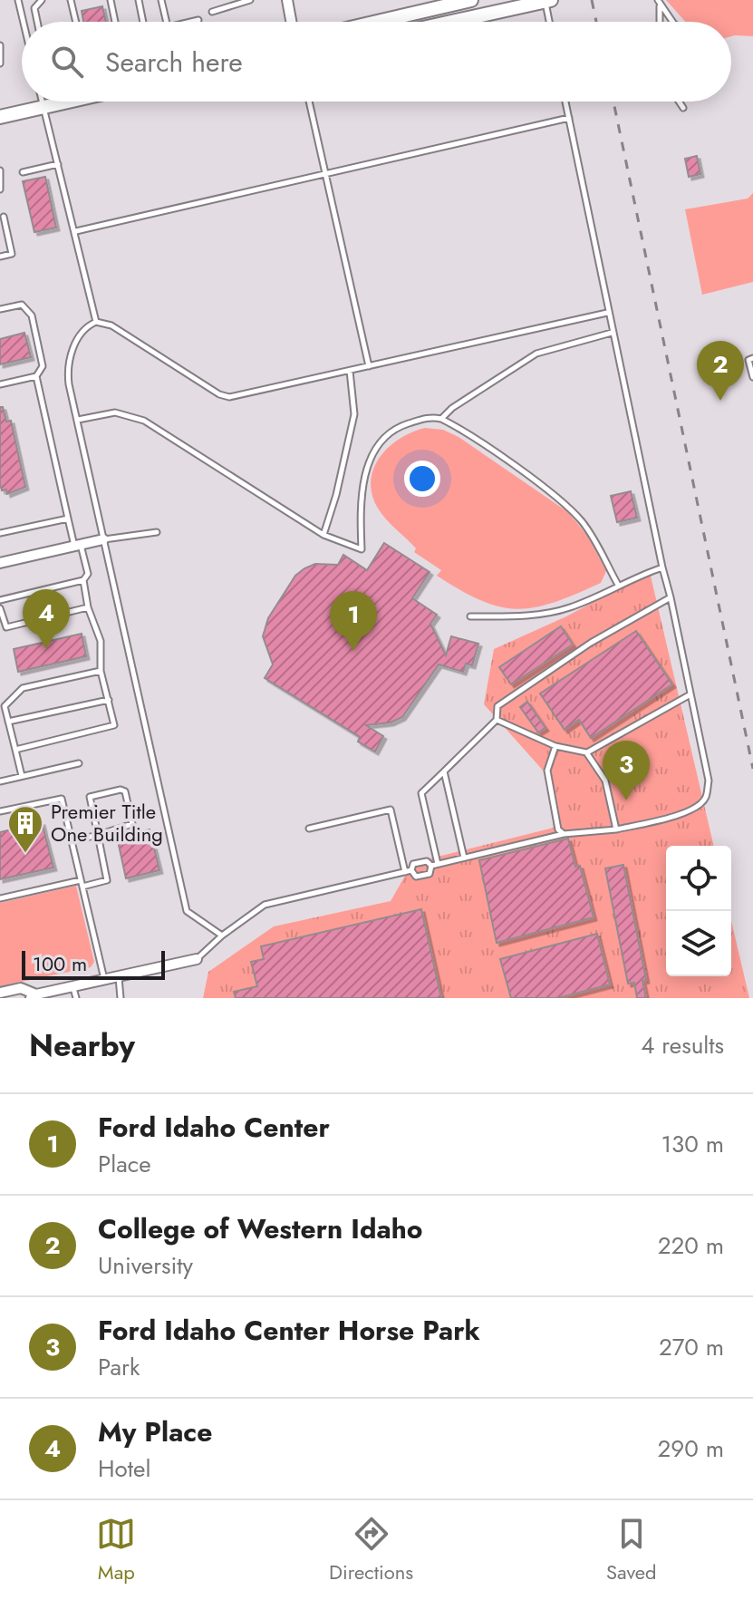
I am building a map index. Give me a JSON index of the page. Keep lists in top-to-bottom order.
{
  "places": {
    "building": ["Premier Title One Building"]
  },
  "scale_bar": "100 m",
  "page": {
    "search": "Search here",
    "pins": [
      "2",
      "4",
      "1",
      "3"
    ],
    "scale": "100 m",
    "heading": ["Nearby", "4 results"],
    "list": [
      {
        "mark": "1",
        "name": "Ford Idaho Center",
        "note": "Place",
        "value": "130 m"
      },
      {
        "mark": "2",
        "name": "College of Western Idaho",
        "note": "University",
        "value": "220 m"
      },
      {
        "mark": "3",
        "name": "Ford Idaho Center Horse Park",
        "note": "Park",
        "value": "270 m"
      },
      {
        "mark": "4",
        "name": "My Place",
        "note": "Hotel",
        "value": "290 m"
      }
    ],
    "nav": ["Map", "Directions", "Saved"]
  }
}
